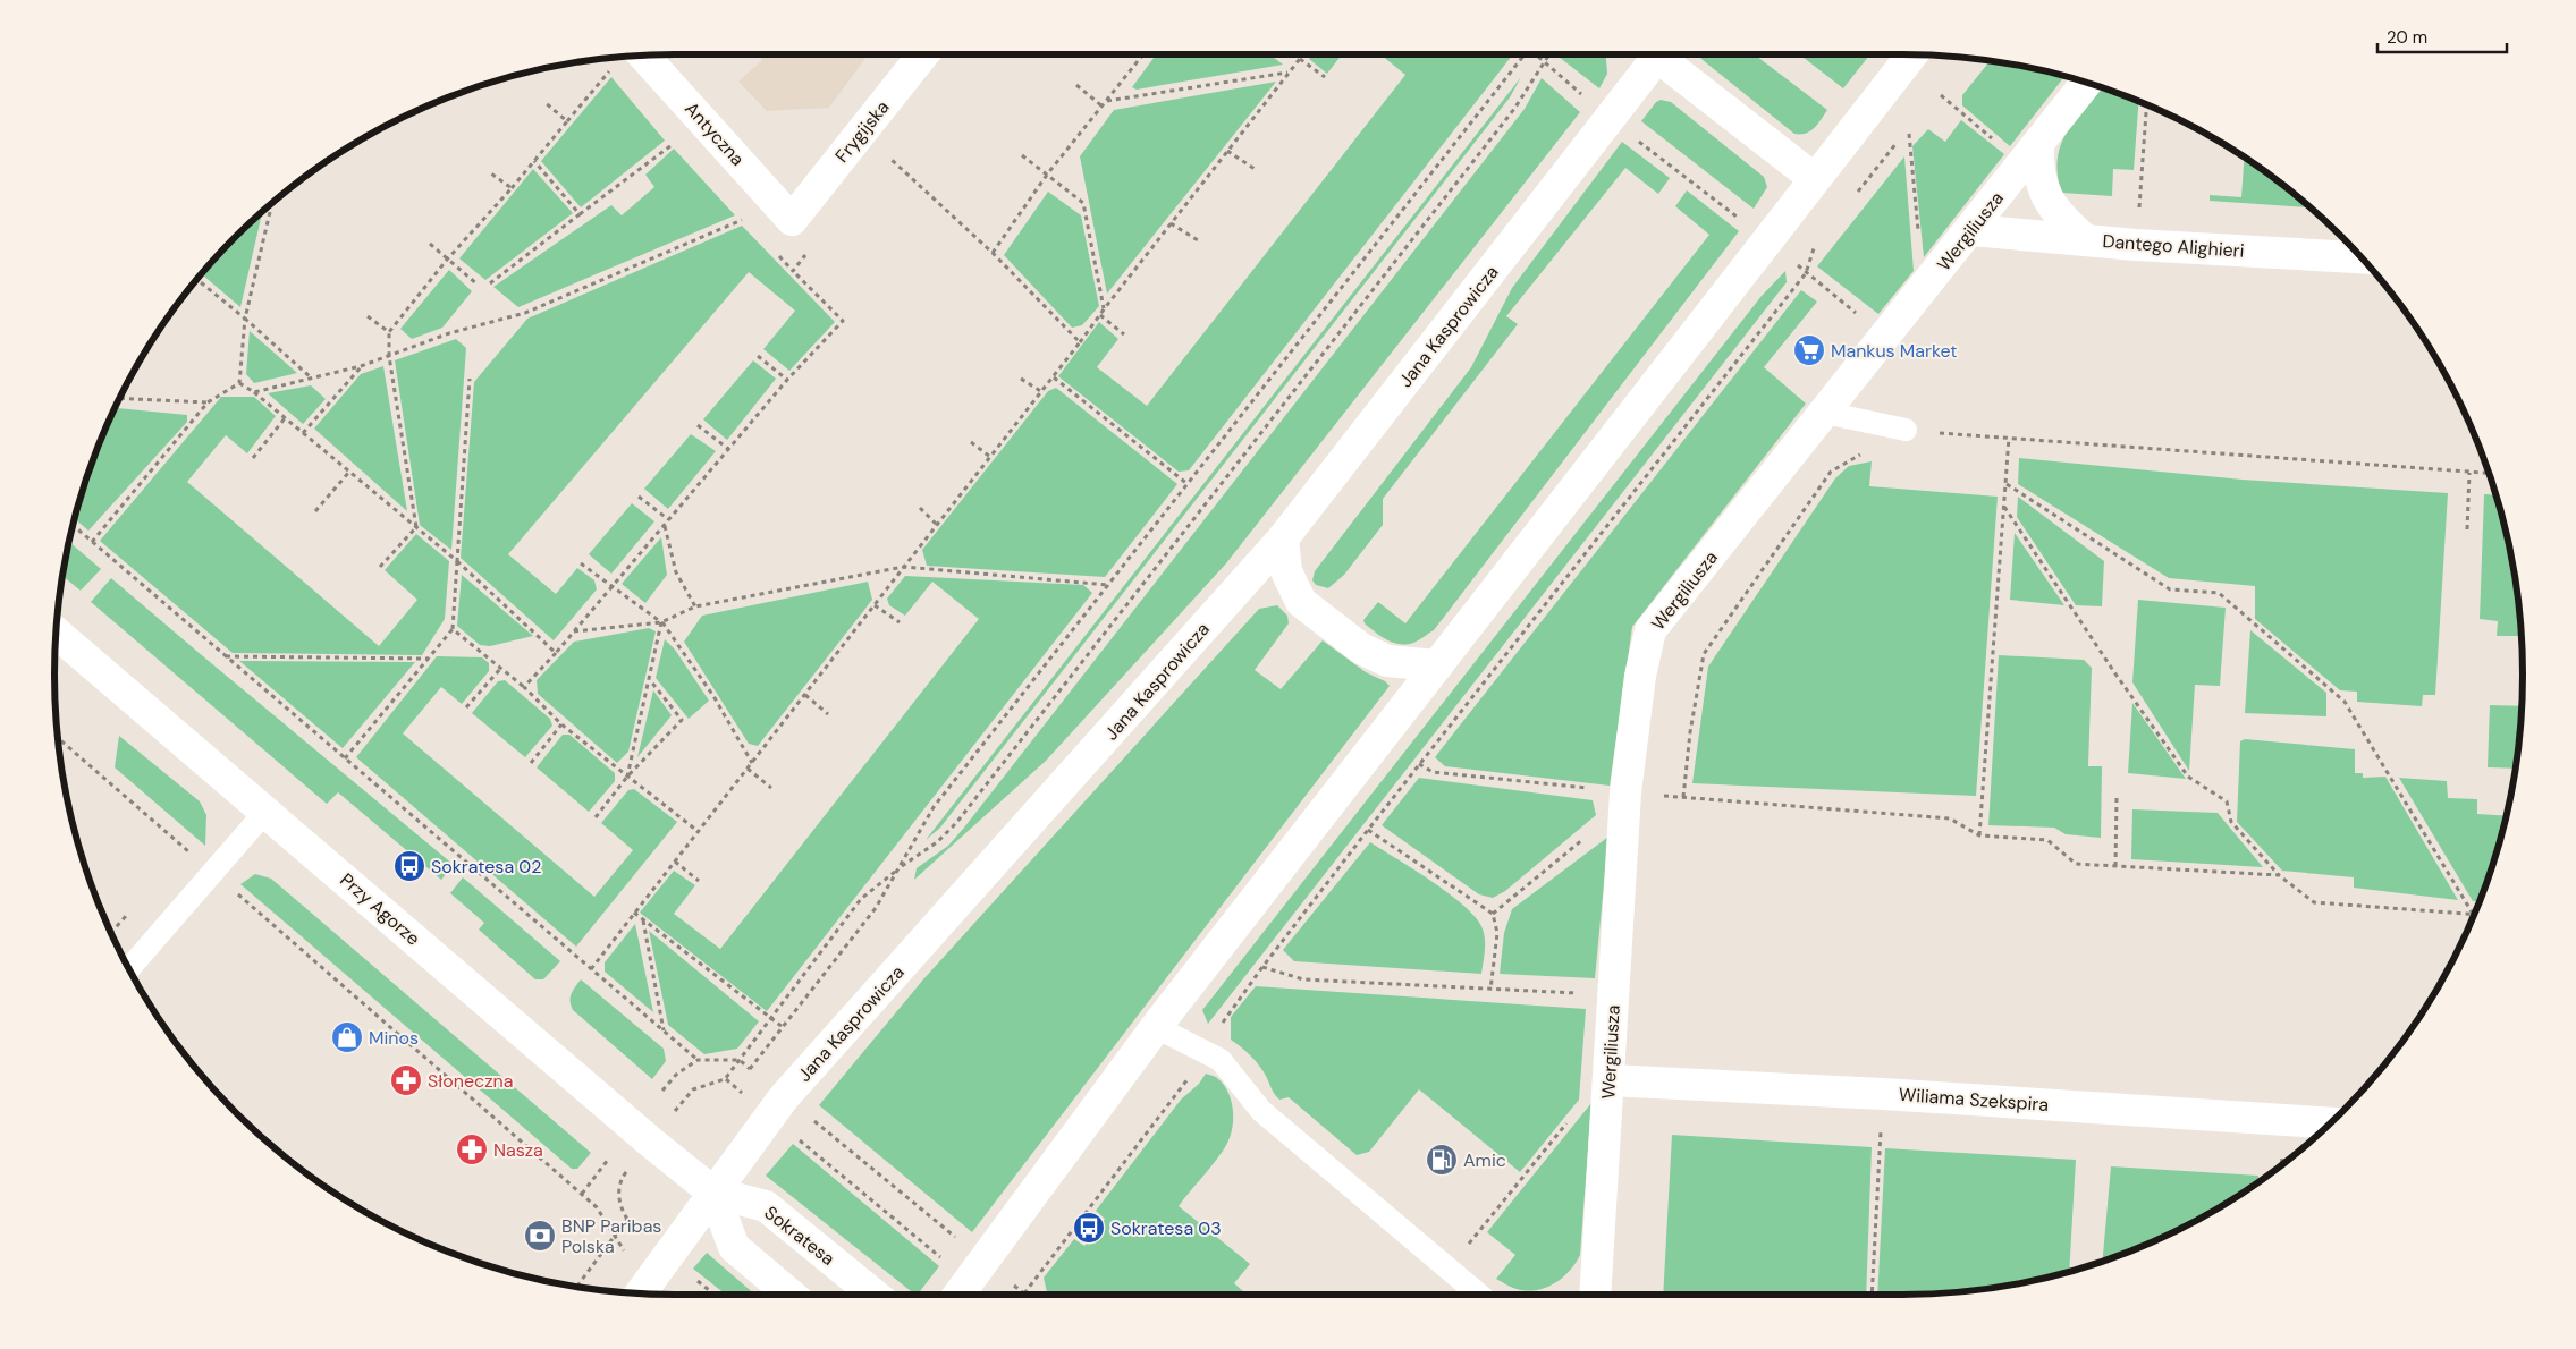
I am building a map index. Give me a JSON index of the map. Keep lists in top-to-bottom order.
{
  "streets": {
    "street": [
      "Frygijska",
      "Antyczna",
      "Wergiliusza",
      "Dantego Alighieri",
      "Jana Kasprowicza",
      "Przy Agorze",
      "Wiliama Szekspira",
      "Sokratesa"
    ]
  },
  "crossings": [
    ["Frygijska", "Antyczna"],
    ["Wergiliusza", "Dantego Alighieri"],
    ["Wergiliusza", "Wiliama Szekspira"],
    ["Jana Kasprowicza", "Przy Agorze"],
    ["Jana Kasprowicza", "Sokratesa"],
    ["Przy Agorze", "Sokratesa"]
  ],
  "places": {
    "supermarket": ["Mankus Market"],
    "bus stop": ["Sokratesa 02", "Sokratesa 03"],
    "shop": ["Minos"],
    "pharmacy": ["Słoneczna", "Nasza"],
    "fuel station": ["Amic"],
    "bank": ["BNP Paribas Polska"]
  },
  "scale_bar": "20 m"
}
